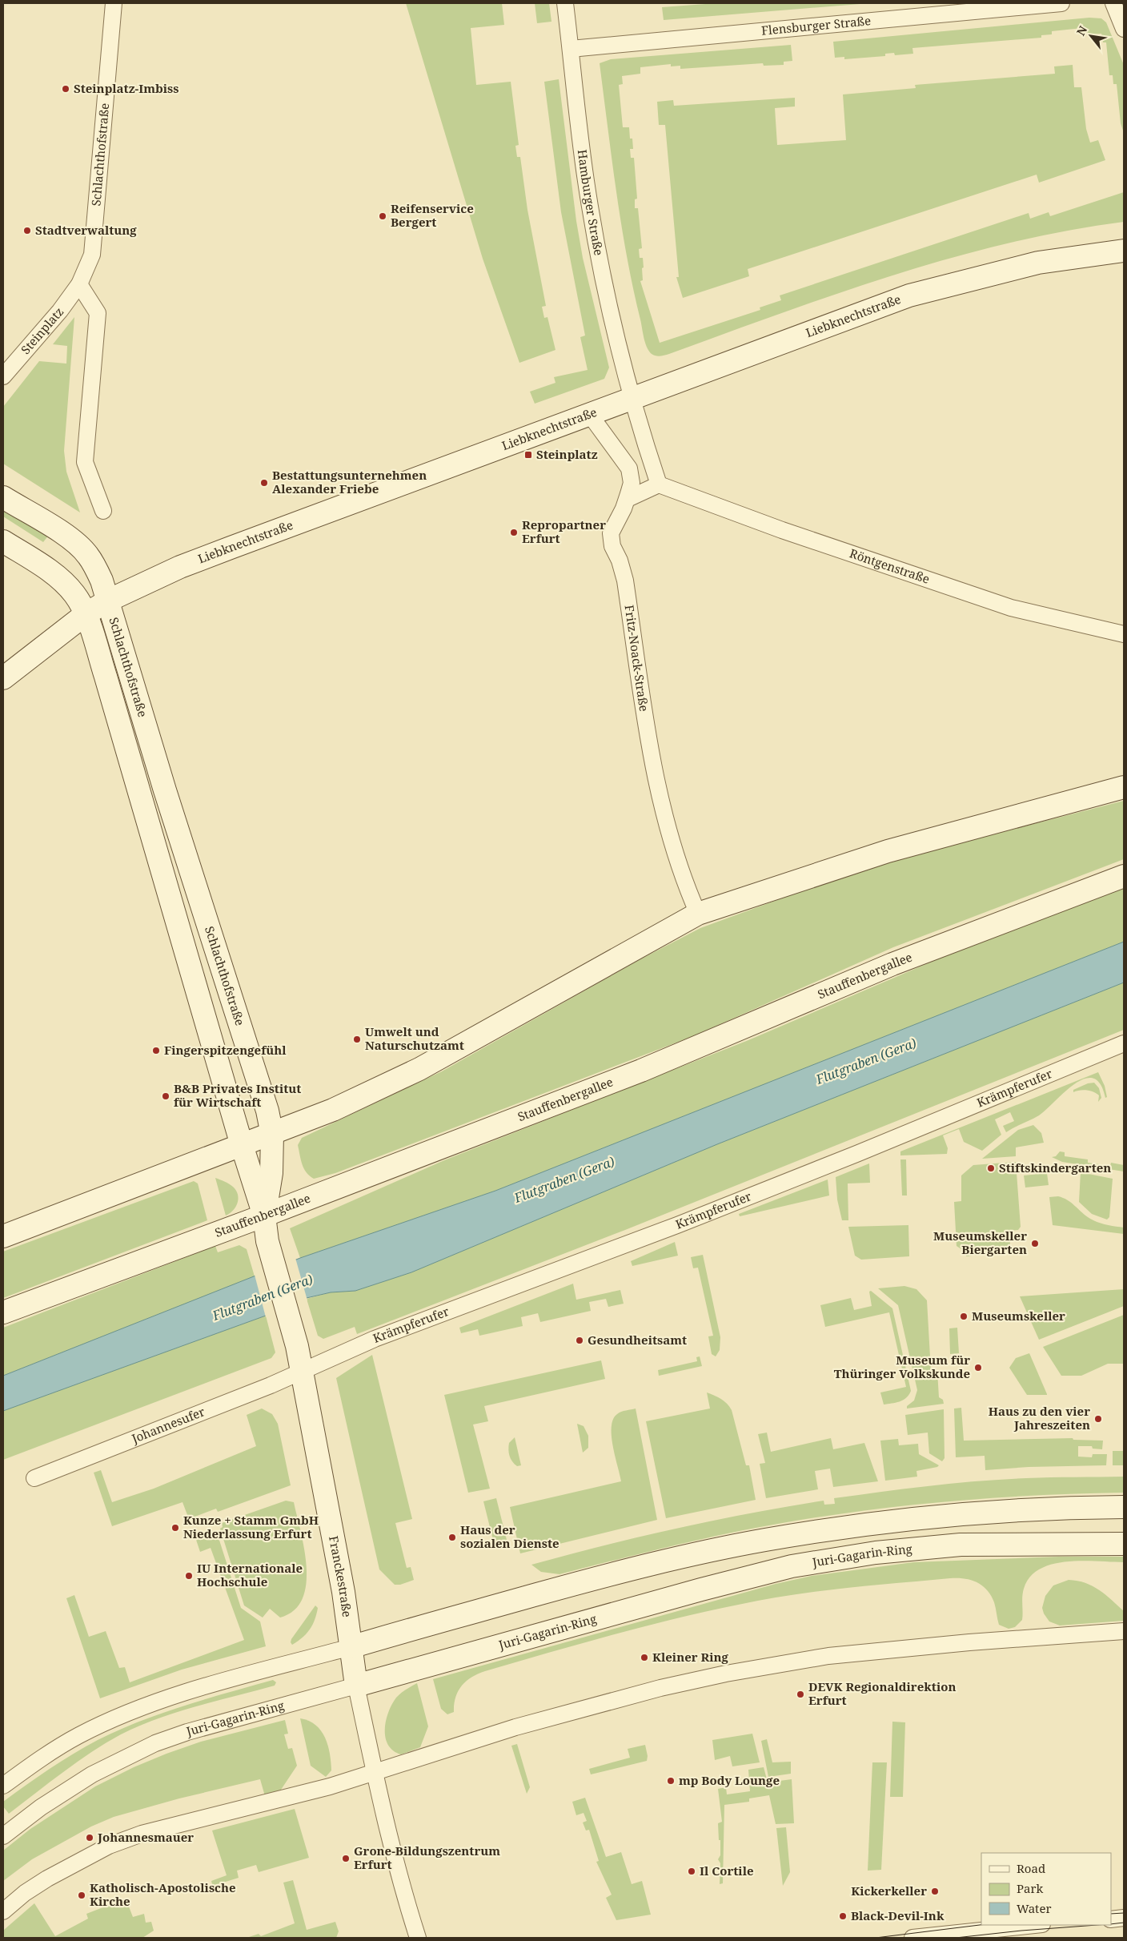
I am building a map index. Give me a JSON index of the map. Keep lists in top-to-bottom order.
{
  "streets": {
    "main road": [
      "Schlachthofstraße",
      "Liebknechtstraße",
      "Stauffenbergallee",
      "Juri-Gagarin-Ring",
      "Franckestraße"
    ],
    "street": [
      "Flensburger Straße",
      "Hamburger Straße",
      "Steinplatz",
      "Röntgenstraße",
      "Fritz-Noack-Straße",
      "Krämpferufer",
      "Johannesufer"
    ]
  },
  "crossings": [
    ["Flensburger Straße", "Hamburger Straße"],
    ["Schlachthofstraße", "Liebknechtstraße"],
    ["Schlachthofstraße", "Steinplatz"],
    ["Schlachthofstraße", "Stauffenbergallee"],
    ["Schlachthofstraße", "Franckestraße"],
    ["Hamburger Straße", "Liebknechtstraße"],
    ["Liebknechtstraße", "Fritz-Noack-Straße"],
    ["Stauffenbergallee", "Franckestraße"],
    ["Krämpferufer", "Johannesufer"],
    ["Krämpferufer", "Franckestraße"],
    ["Johannesufer", "Franckestraße"],
    ["Juri-Gagarin-Ring", "Franckestraße"]
  ],
  "water": ["Flutgraben (Gera)"],
  "places": {
    "other": [
      "Steinplatz-Imbiss",
      "Reifenservice Bergert",
      "Stadtverwaltung",
      "Bestattungsunternehmen Alexander Friebe",
      "Repropartner Erfurt",
      "Umwelt und Naturschutzamt",
      "Fingerspitzengefühl",
      "B&B Privates Institut für Wirtschaft",
      "Stiftskindergarten",
      "Museumskeller Biergarten",
      "Museumskeller",
      "Gesundheitsamt",
      "Museum für Thüringer Volkskunde",
      "Haus zu den vier Jahreszeiten",
      "Kunze + Stamm GmbH Niederlassung Erfurt",
      "Haus der sozialen Dienste",
      "IU Internationale Hochschule",
      "Kleiner Ring",
      "DEVK Regionaldirektion Erfurt",
      "mp Body Lounge",
      "Johannesmauer",
      "Grone-Bildungszentrum Erfurt",
      "Il Cortile",
      "Kickerkeller",
      "Katholisch-Apostolische Kirche",
      "Black-Devil-Ink"
    ],
    "transit": ["Steinplatz"]
  },
  "legend": ["Road", "Park", "Water"],
  "north": "top left"
}
